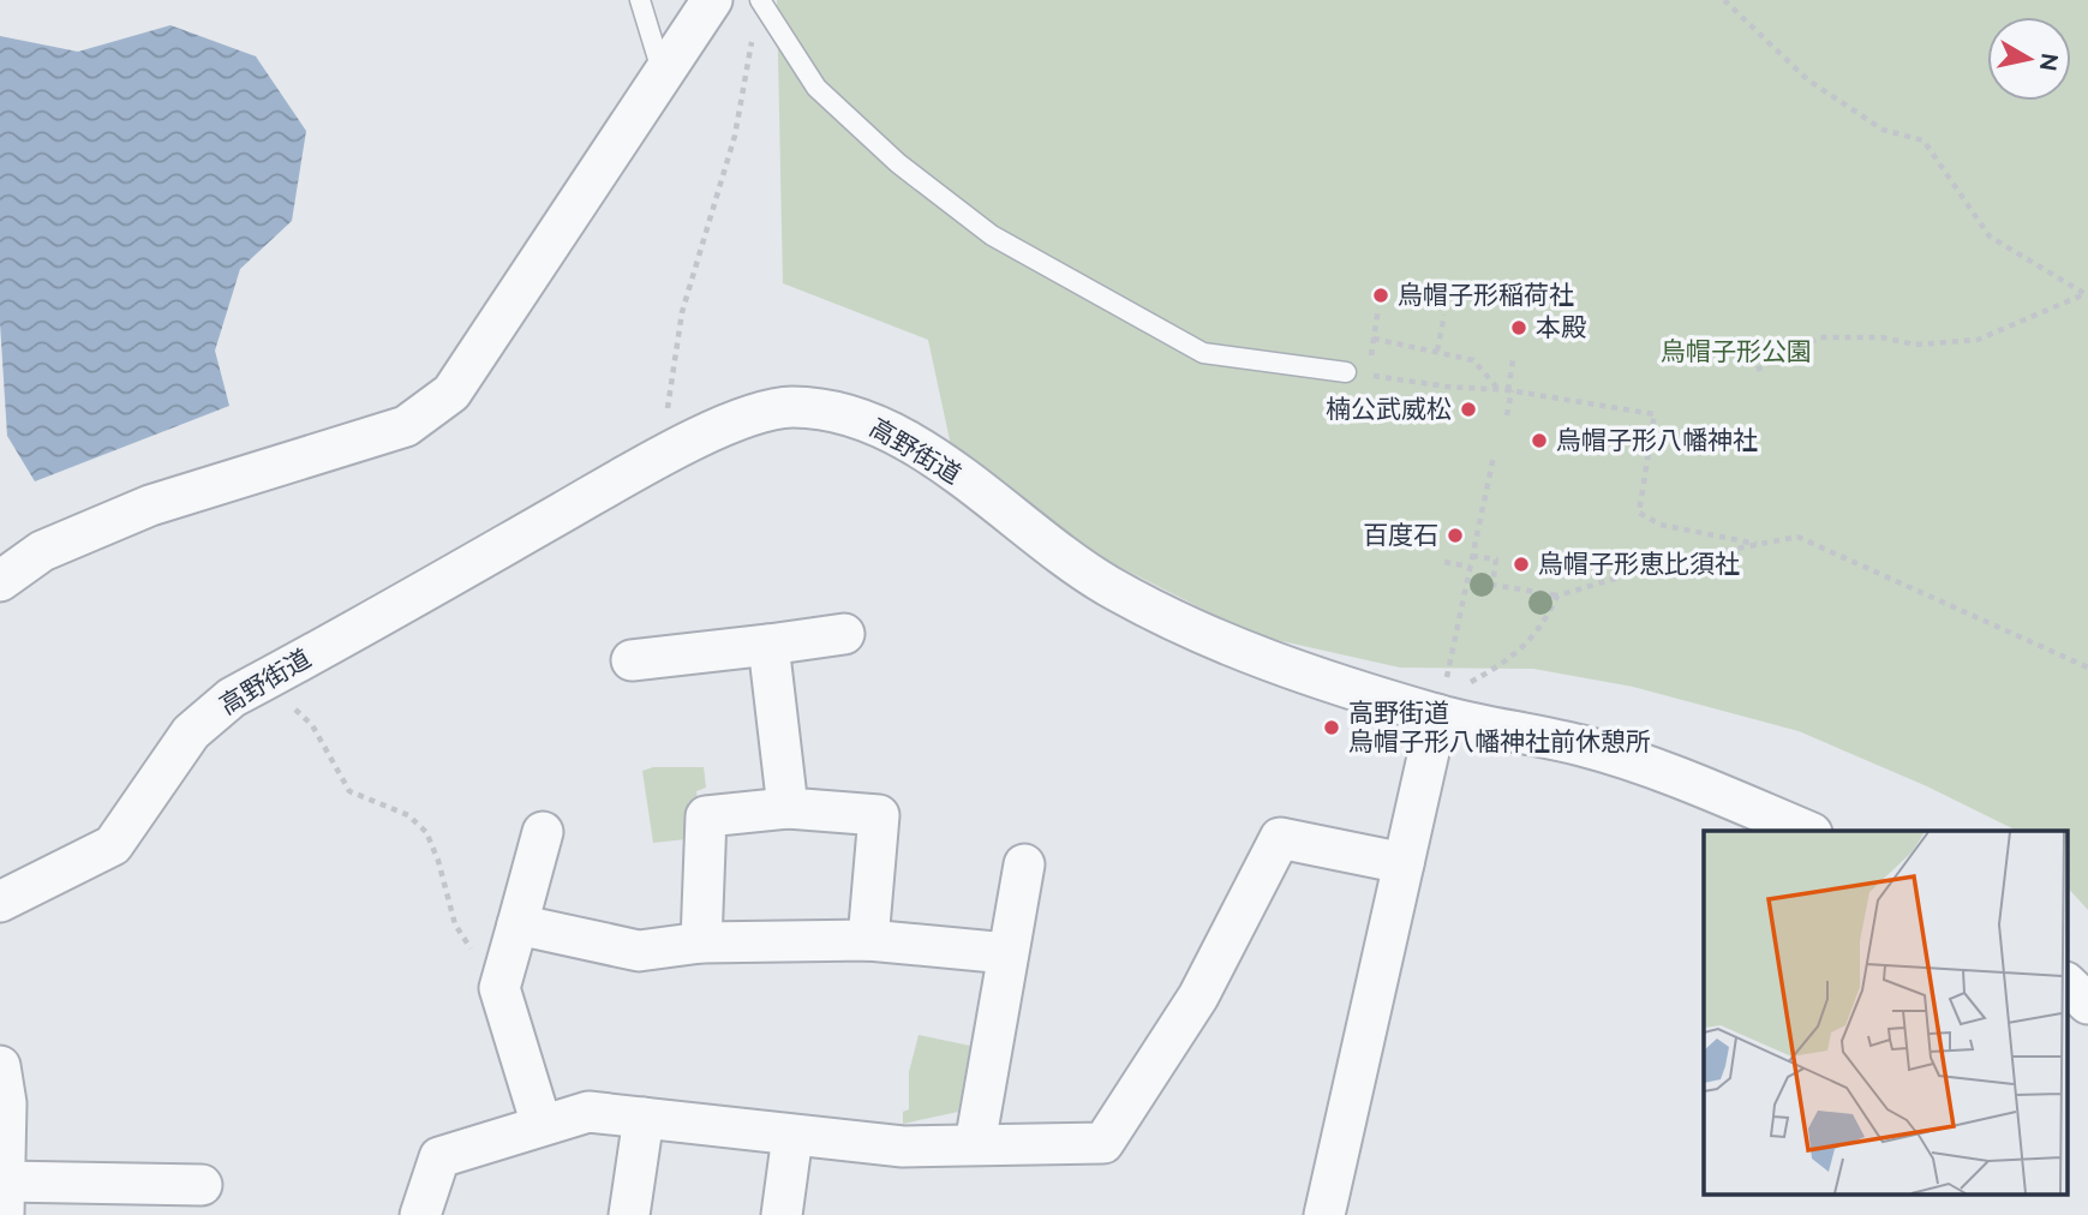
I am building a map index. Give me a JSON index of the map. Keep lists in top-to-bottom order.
{
  "streets": {
    "street": ["高野街道"]
  },
  "parks": ["烏帽子形公園"],
  "places": [
    "烏帽子形稲荷社",
    "本殿",
    "楠公武威松",
    "烏帽子形八幡神社",
    "百度石",
    "烏帽子形恵比須社",
    "高野街道 烏帽子形八幡神社前休憩所"
  ],
  "north": "right"
}
